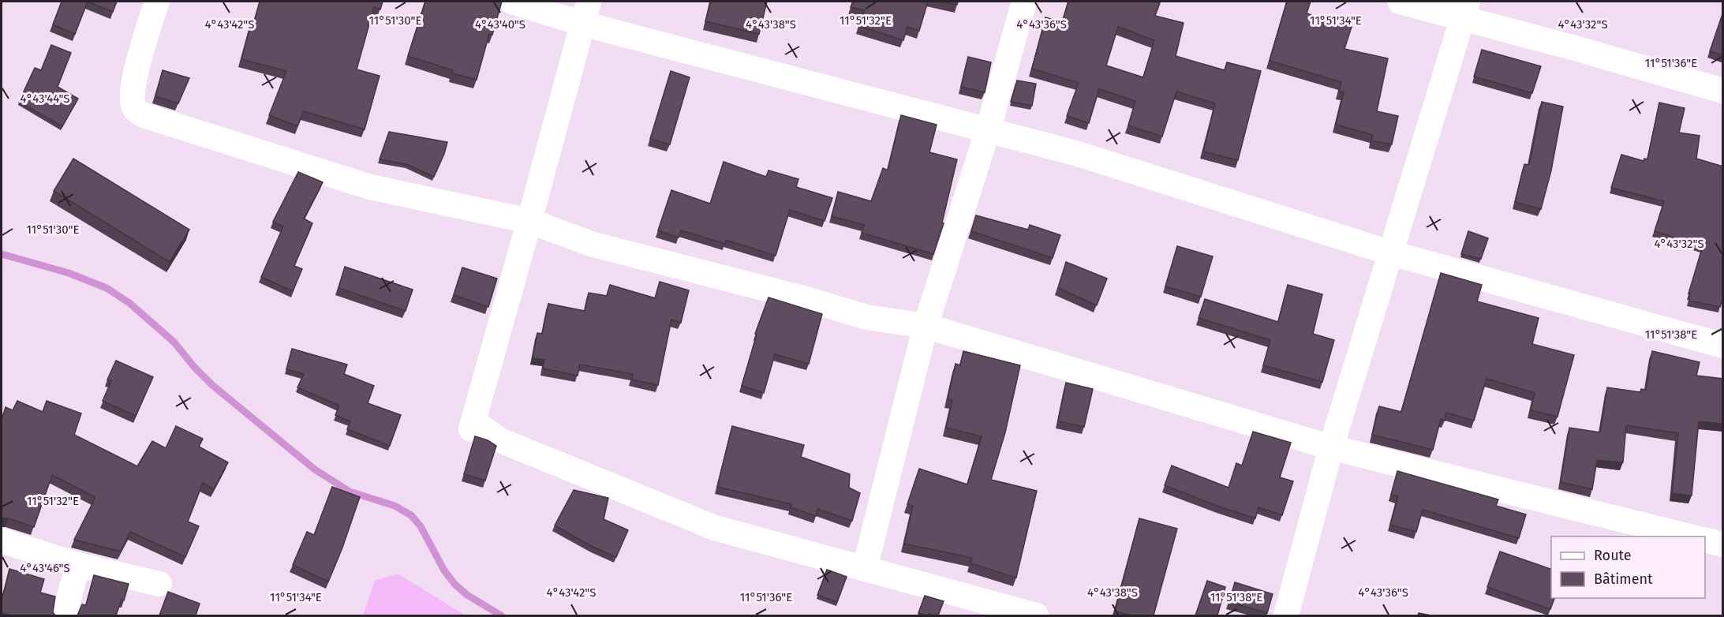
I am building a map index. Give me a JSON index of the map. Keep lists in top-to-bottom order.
{
  "legend": ["Route", "Bâtiment"],
  "coordinates": [
    "11°51'30\"E",
    "11°51'32\"E",
    "11°51'34\"E",
    "4°43'42\"S",
    "4°43'40\"S",
    "4°43'38\"S",
    "4°43'36\"S",
    "4°43'32\"S",
    "11°51'36\"E",
    "4°43'44\"S",
    "11°51'38\"E",
    "4°43'46\"S"
  ]
}
